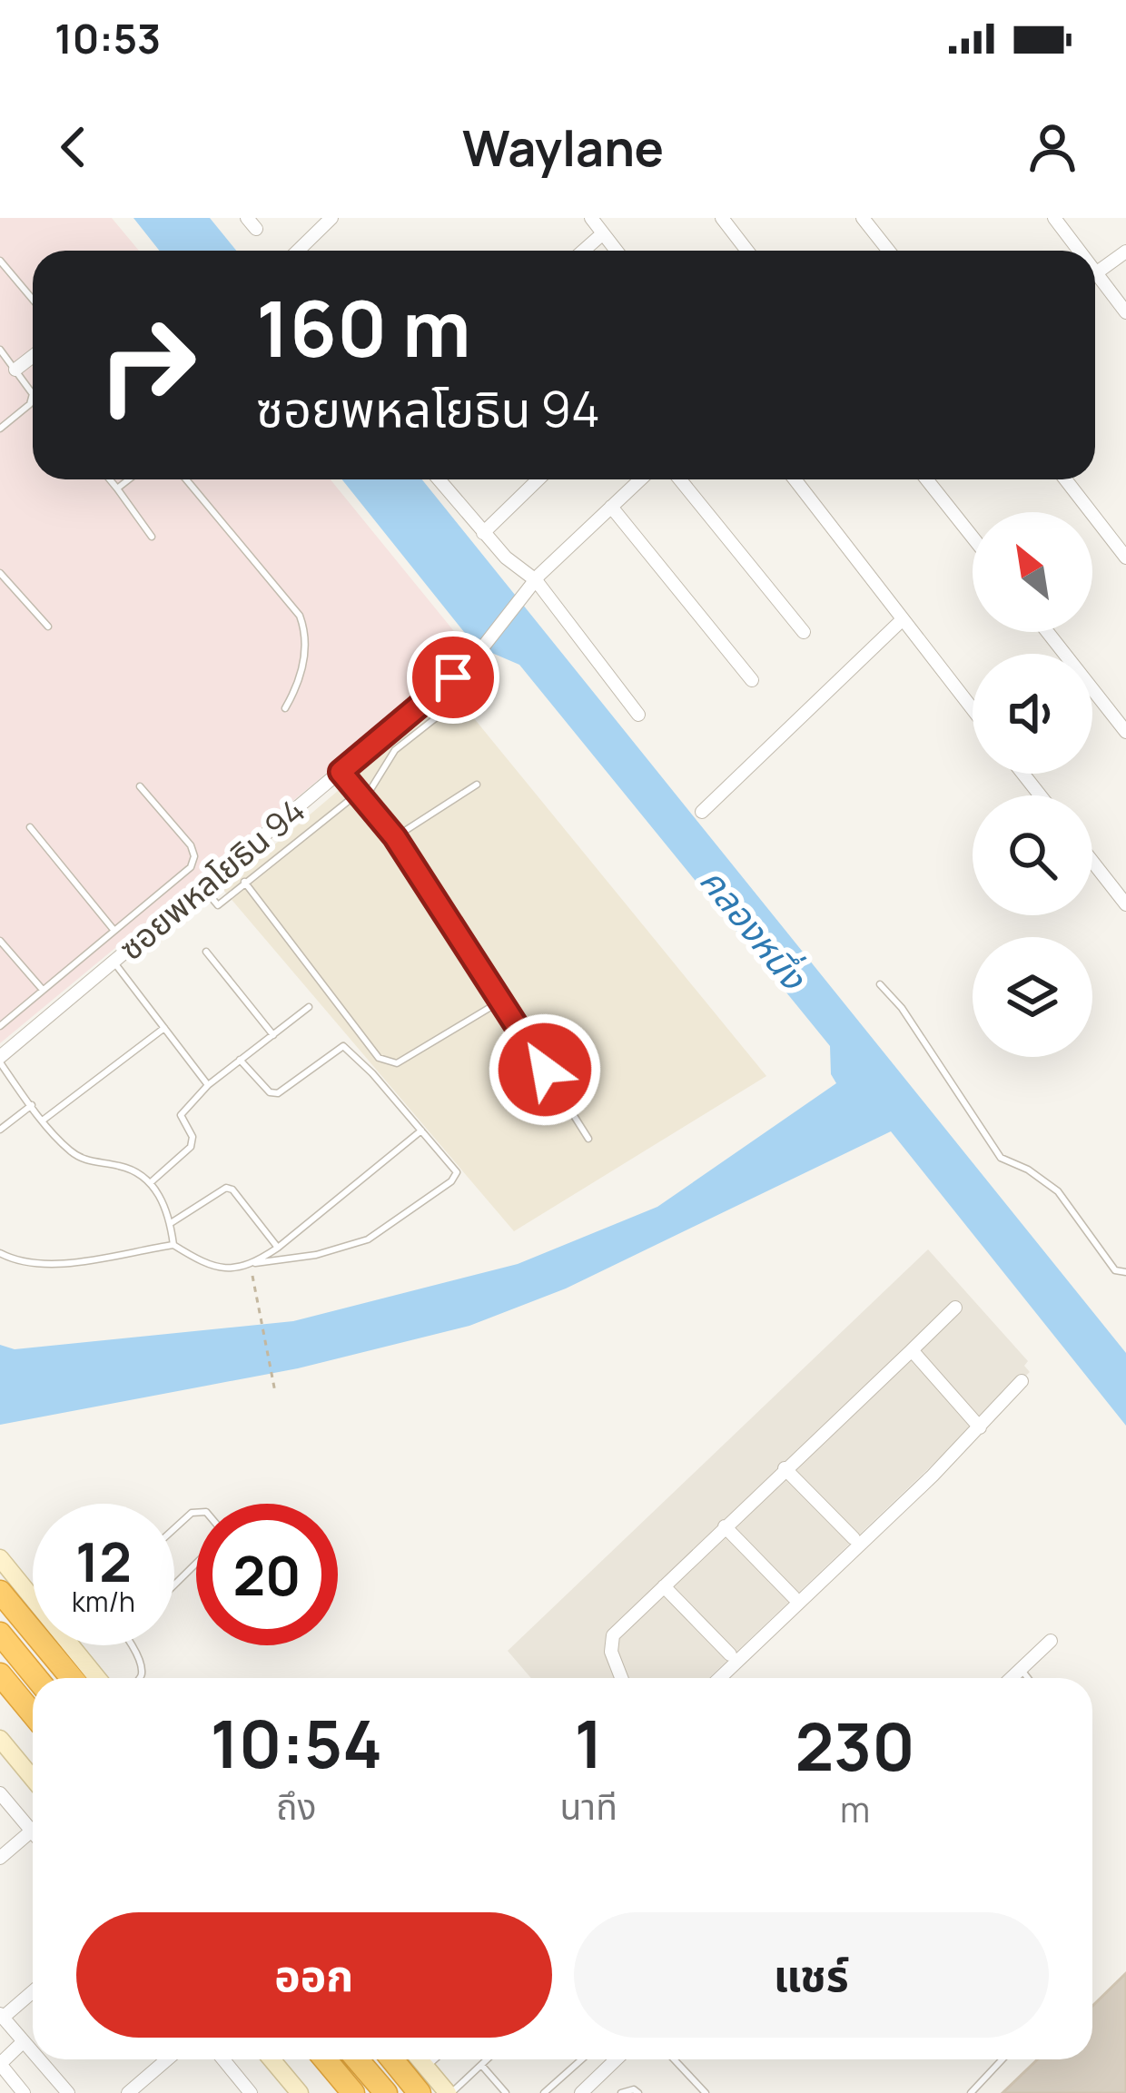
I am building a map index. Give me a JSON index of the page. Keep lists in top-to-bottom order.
{
  "streets": {
    "street": ["ซอยพหลโยธิน 94"]
  },
  "water": ["คลองหนึ่ง"],
  "north": "top left",
  "page": {
    "status": "10:53",
    "header": "Waylane",
    "turn": ["160 m", "ซอยพหลโยธิน 94"],
    "speed": "12 km/h",
    "limit": "20",
    "eta": [
      "10:54",
      "ถึง",
      "1",
      "นาที",
      "230",
      "m"
    ],
    "buttons": ["ออก", "แชร์"]
  }
}
